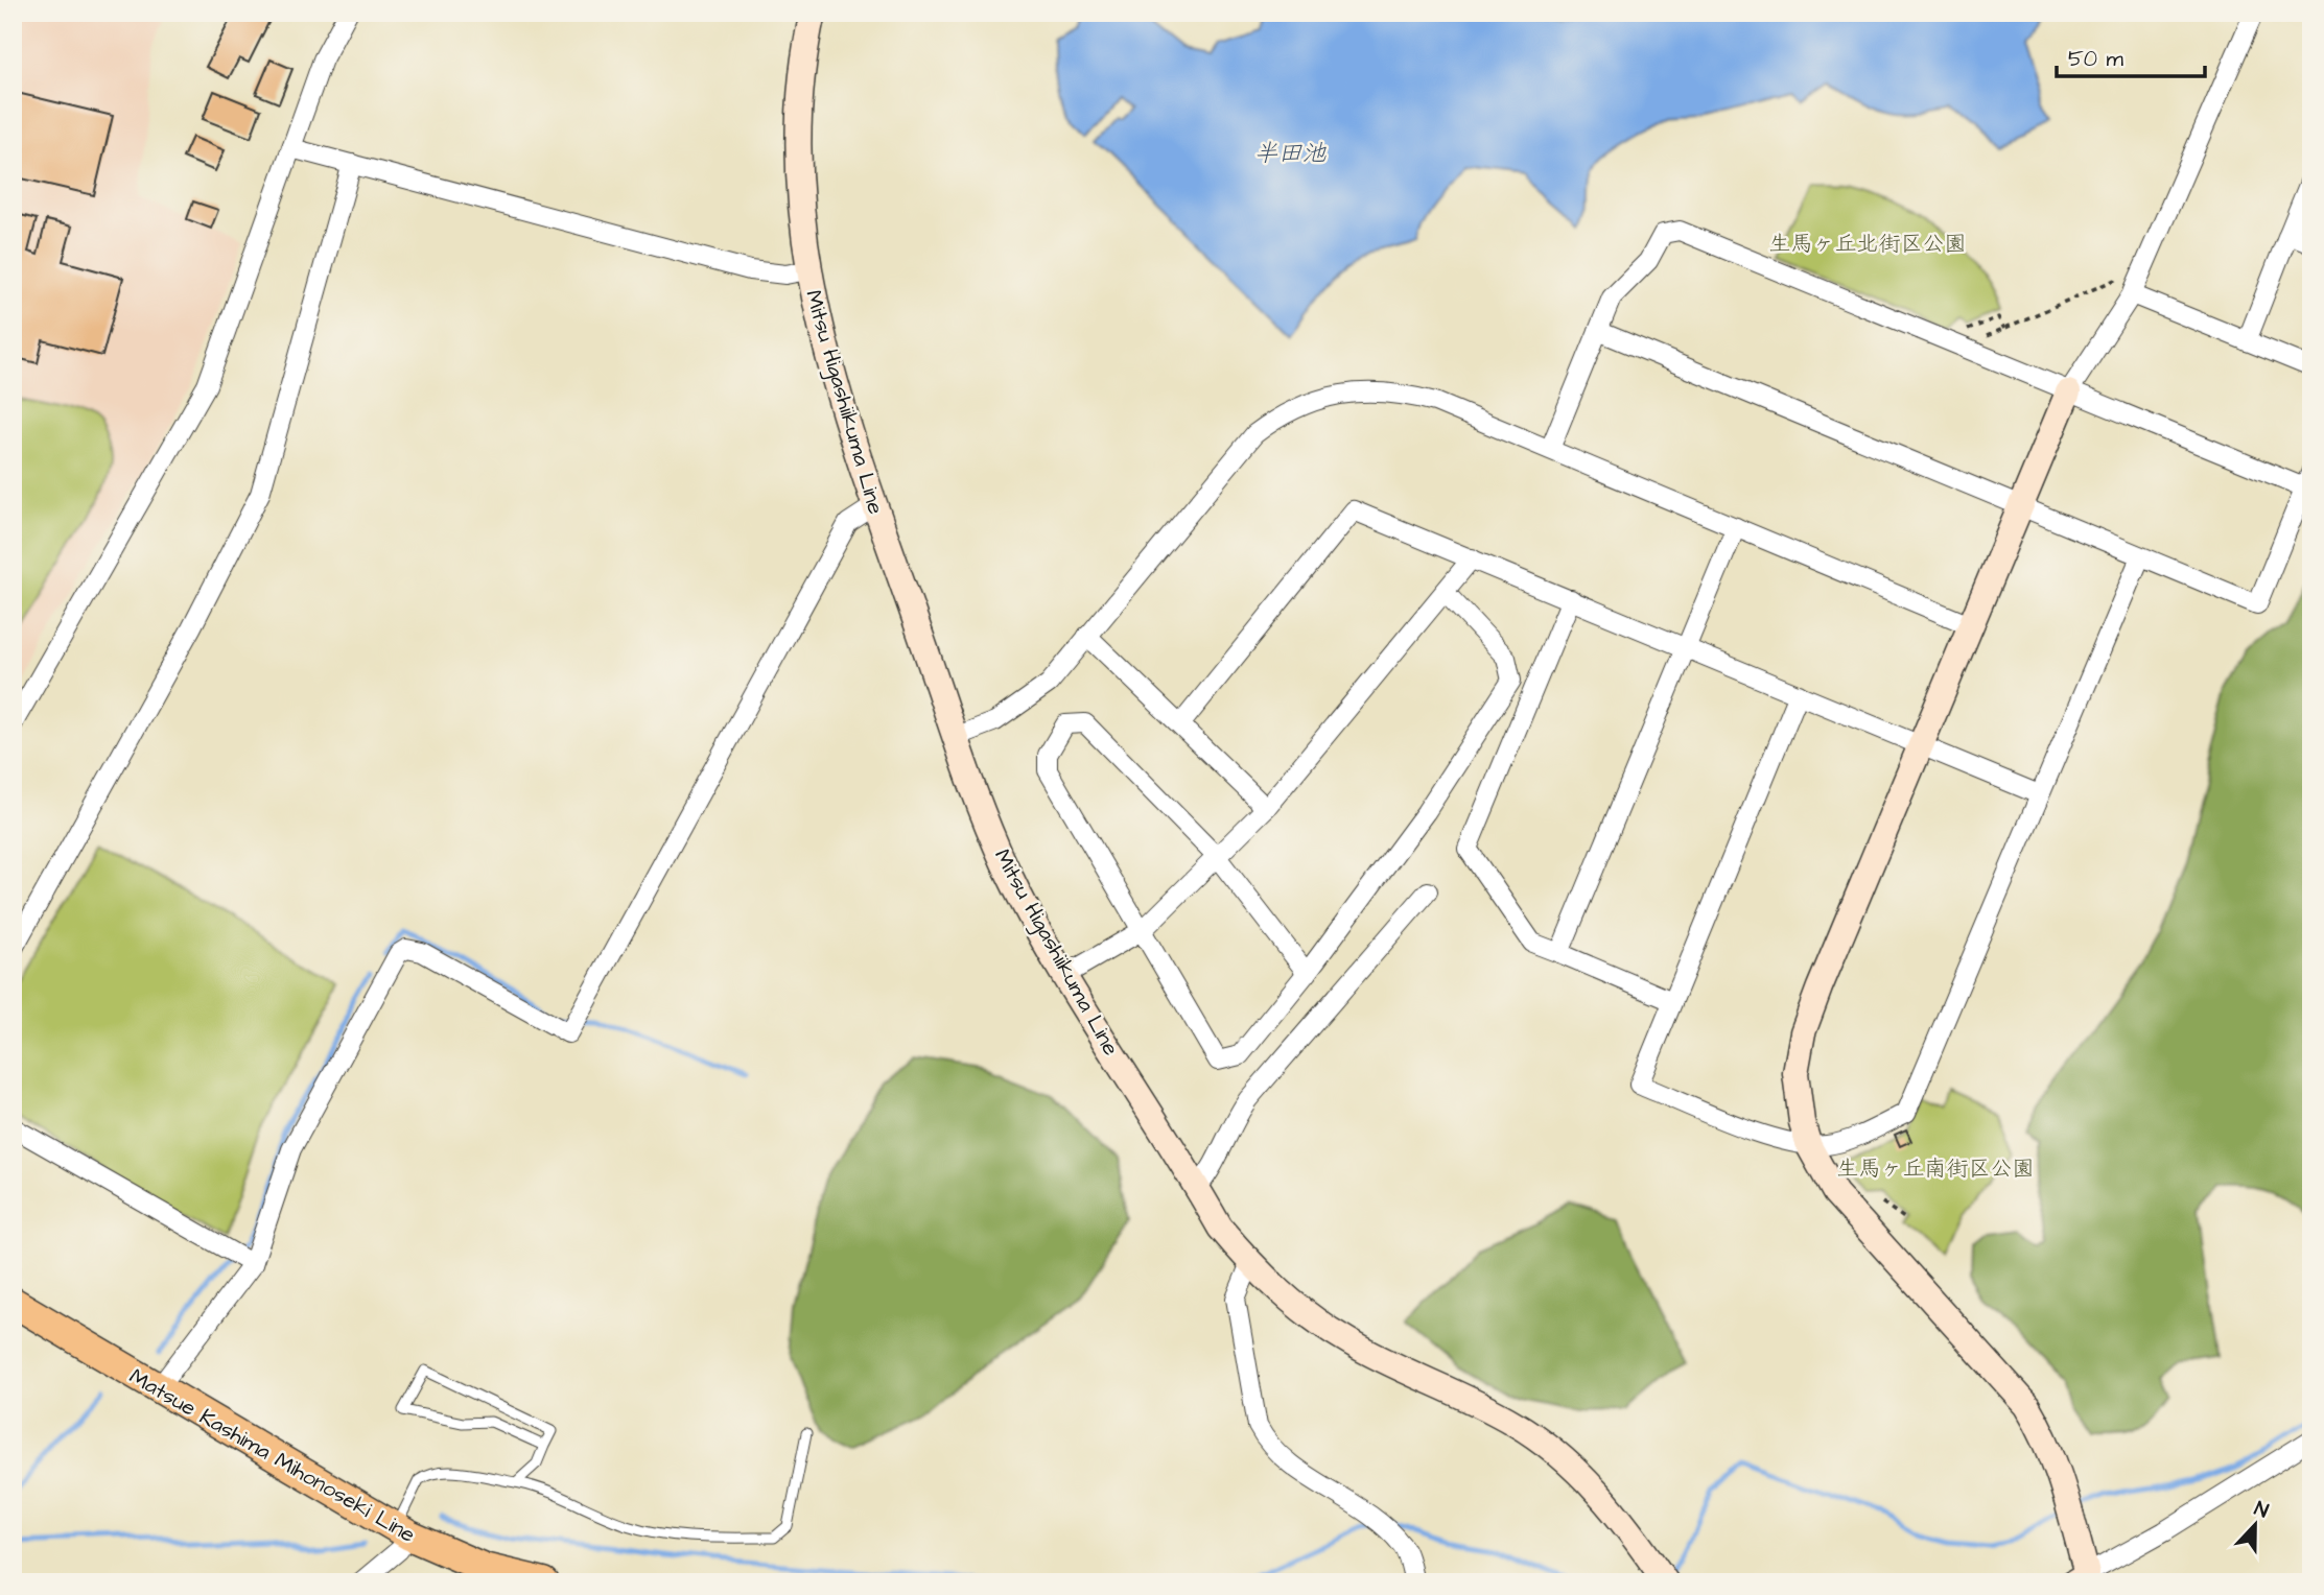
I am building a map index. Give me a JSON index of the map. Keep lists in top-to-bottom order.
{
  "streets": {
    "main road": ["Mitsu Higashiikuma Line", "Matsue Kashima Mihonoseki Line"]
  },
  "water": ["半田池"],
  "parks": ["生馬ヶ丘北街区公園", "生馬ヶ丘南街区公園"],
  "scale_bar": "50 m",
  "north": "top"
}
